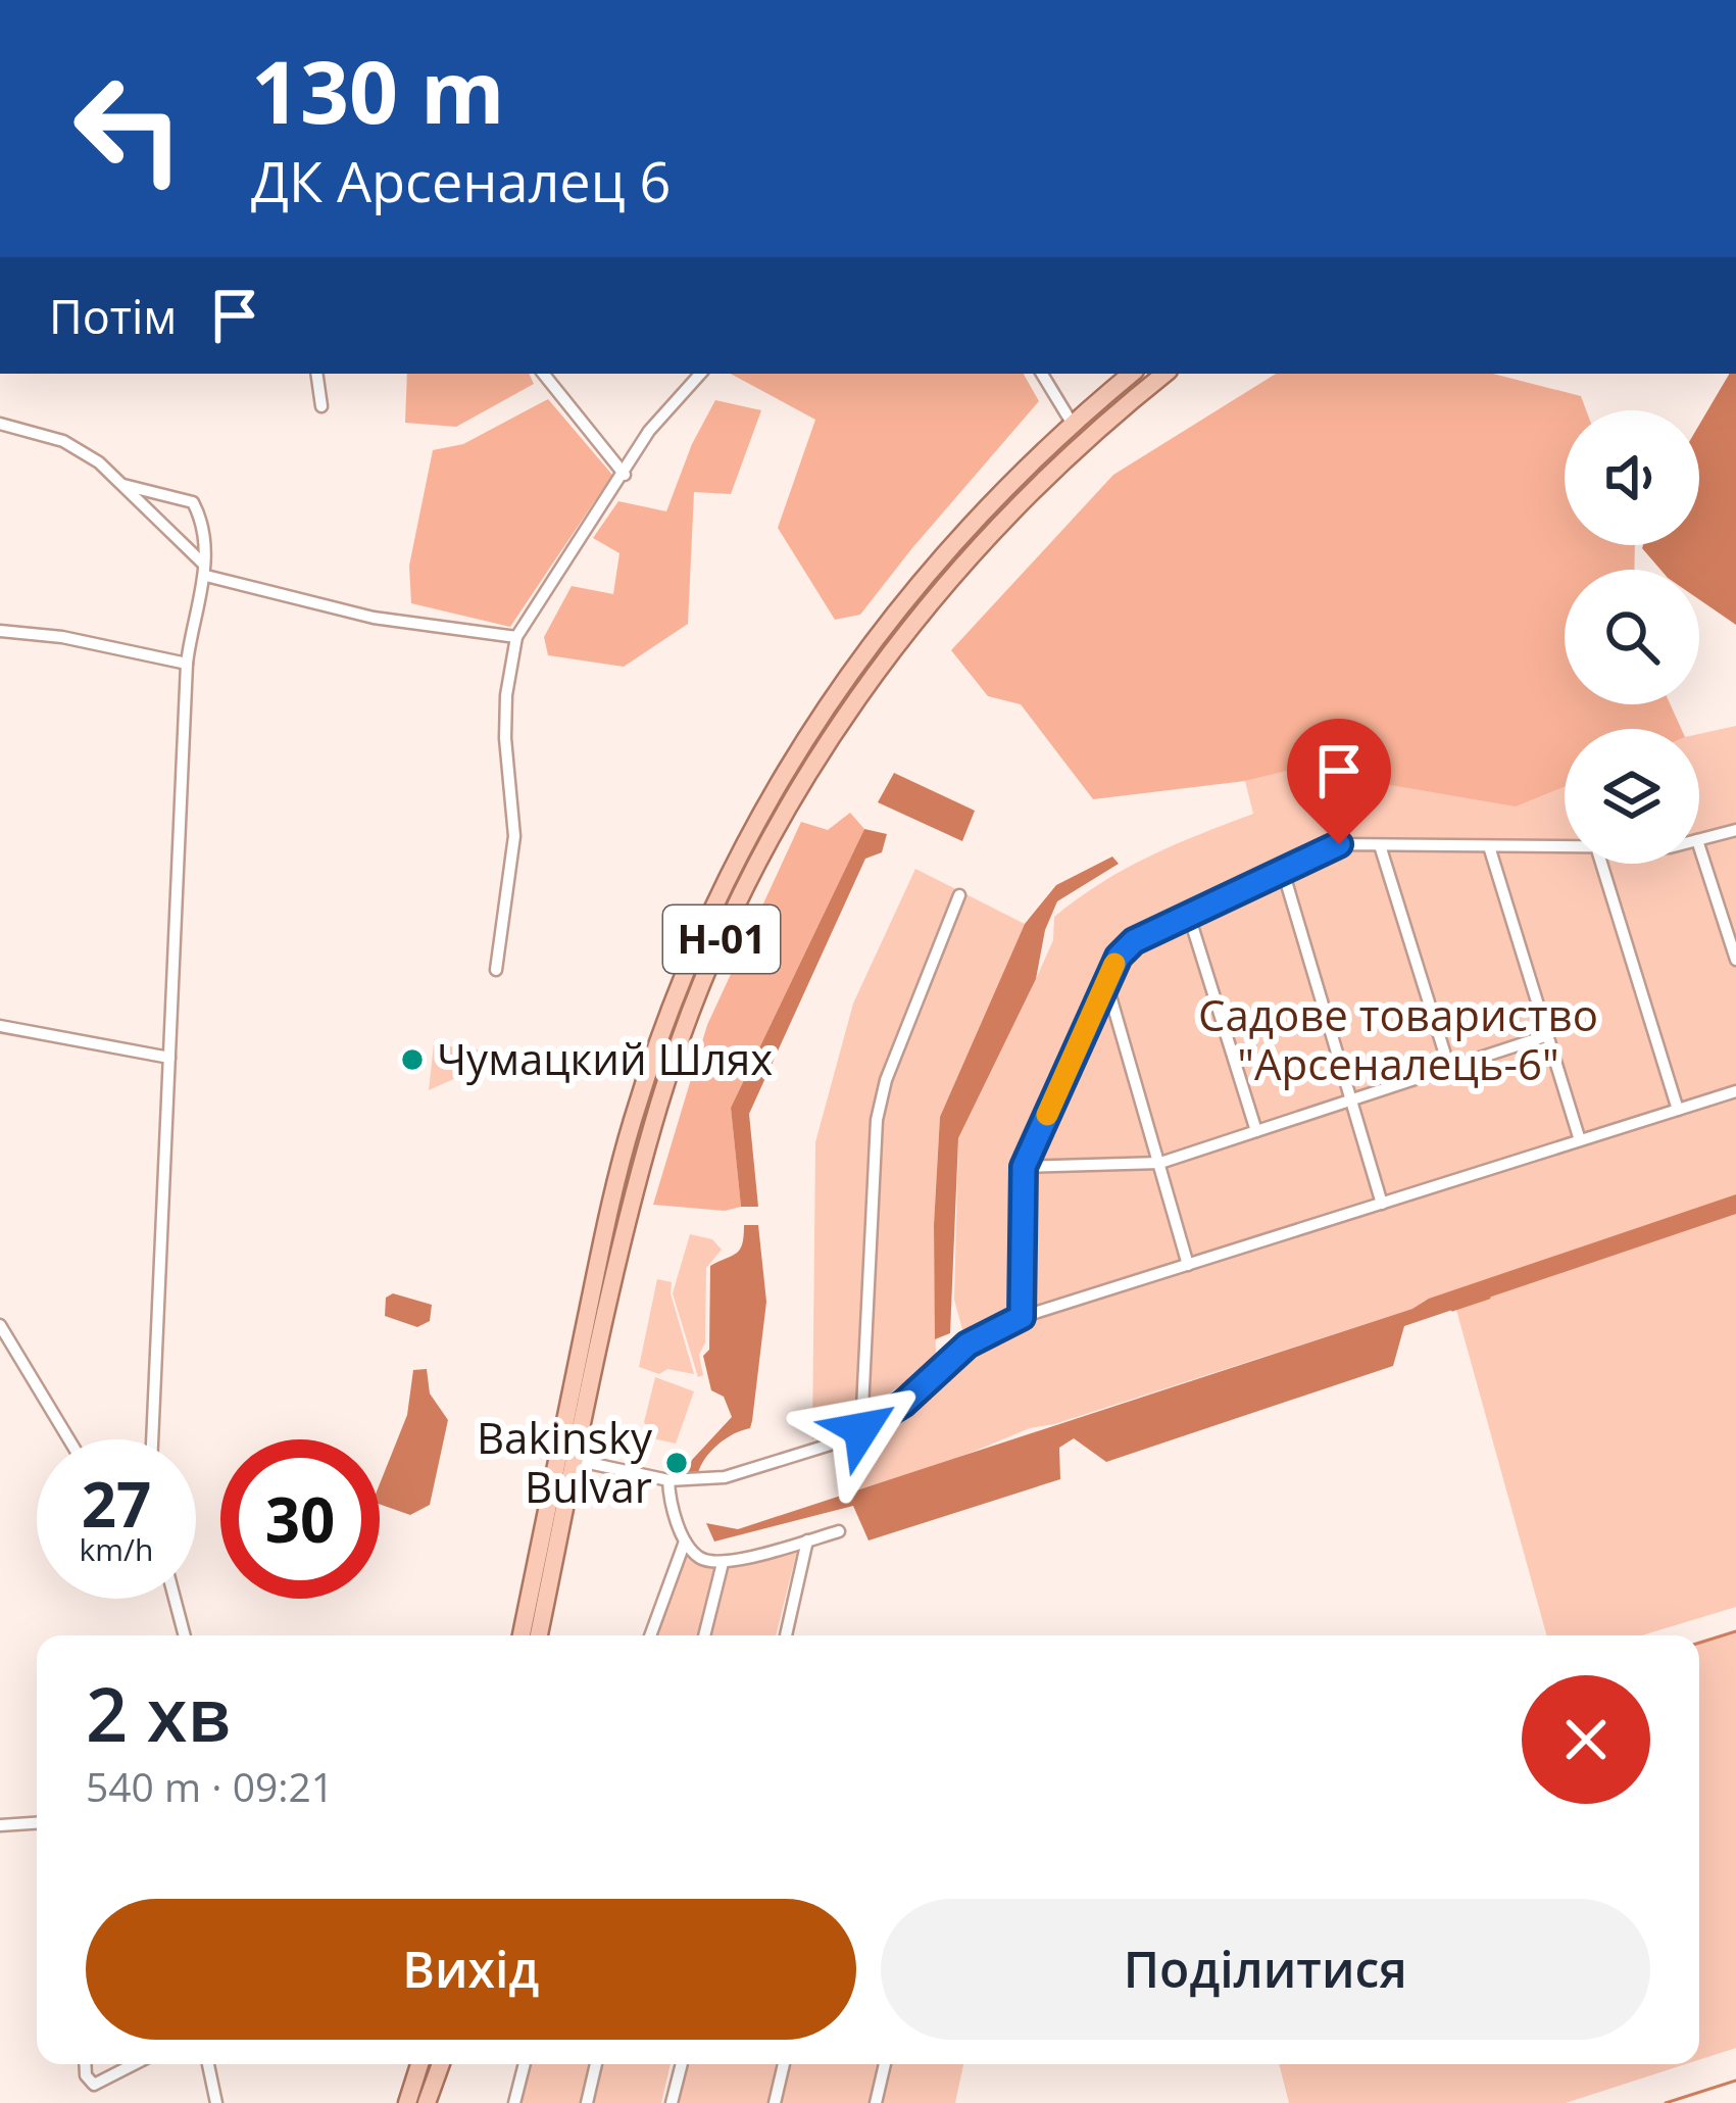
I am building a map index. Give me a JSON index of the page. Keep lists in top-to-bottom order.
{
  "streets": {
    "main road": ["Н-01"]
  },
  "parks": ["Садове товариство \"Арсеналець-6\""],
  "places": ["Чумацкий Шлях", "Bakinsky Bulvar"],
  "page": {
    "turn": ["130 m", "ДК Арсеналец 6"],
    "then": "Потім",
    "speed": "27 km/h",
    "limit": "30",
    "heading": ["2 хв", "540 m · 09:21"],
    "buttons": ["Вихід", "Поділитися"]
  }
}
